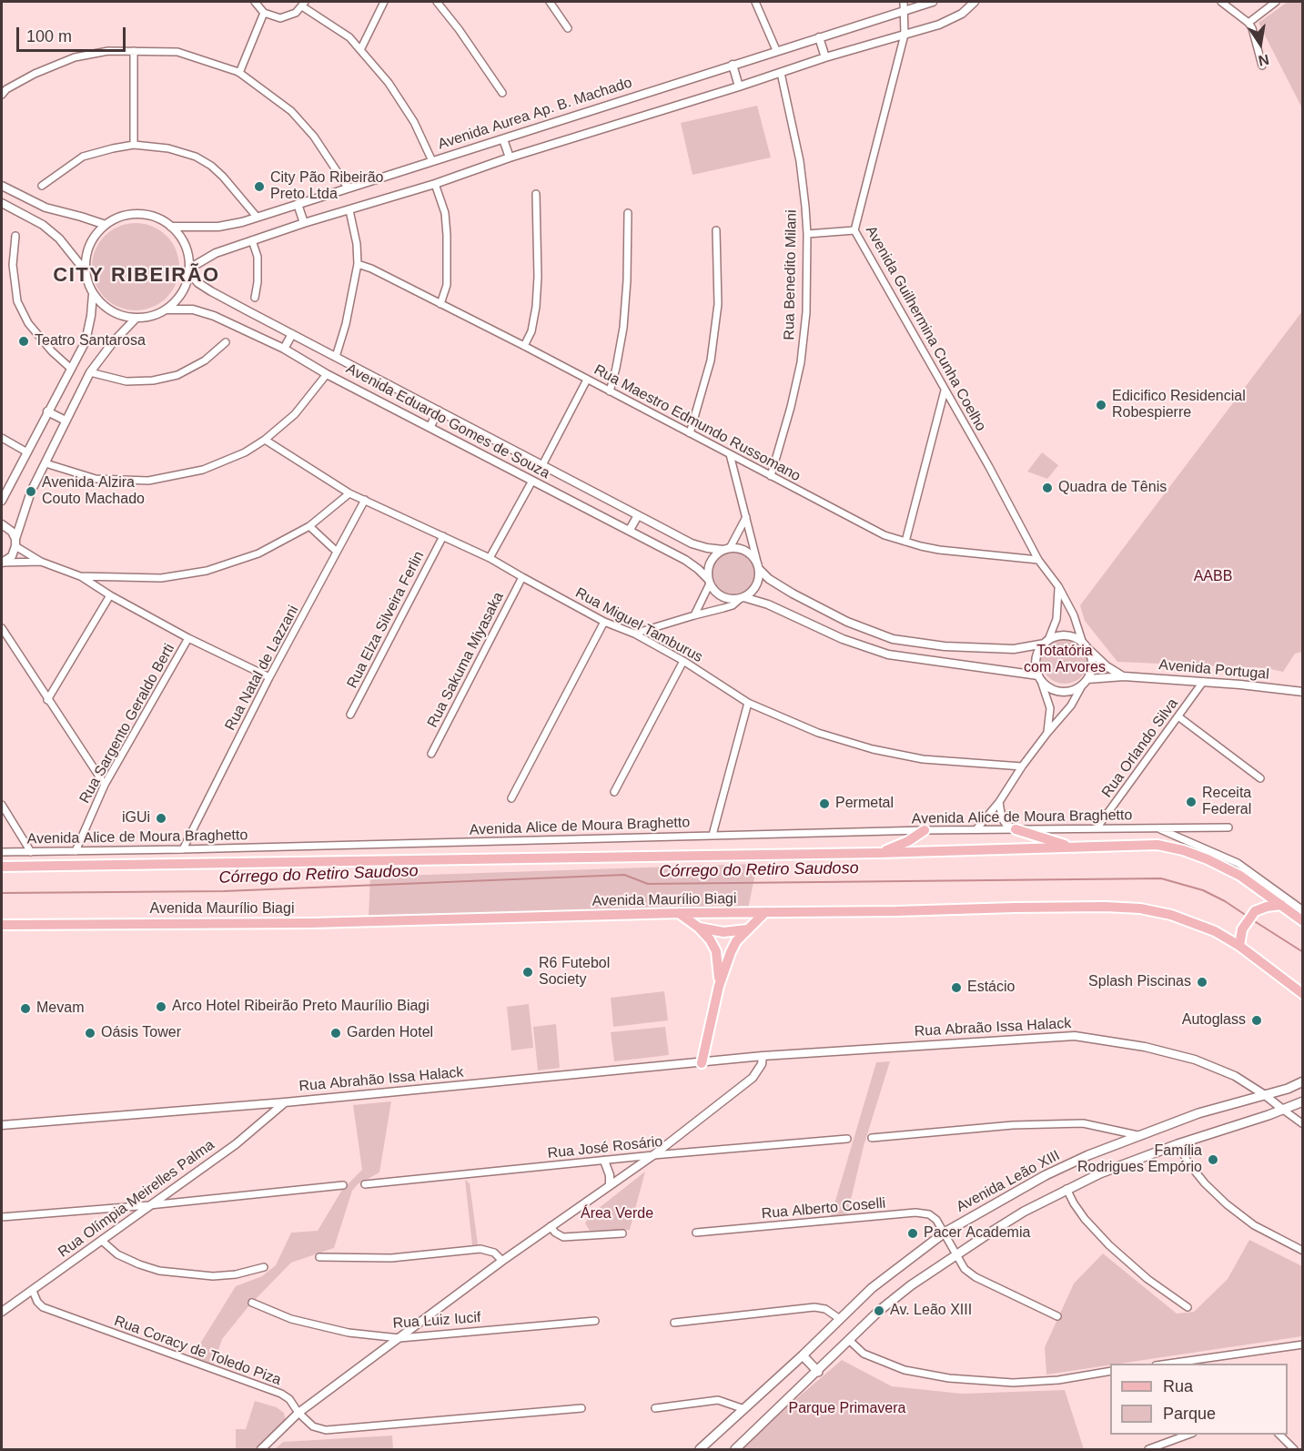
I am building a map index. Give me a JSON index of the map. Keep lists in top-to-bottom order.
{
  "streets": {
    "main road": ["Avenida Maurílio Biagi", "Avenida Leão XIII"],
    "street": [
      "Avenida Aurea Ap. B. Machado",
      "Rua Benedito Milani",
      "Avenida Guilhermina Cunha Coelho",
      "Avenida Eduardo Gomes de Souza",
      "Rua Maestro Edmundo Russomano",
      "Rua Elza Silveira Ferlin",
      "Rua Miguel Tamburus",
      "Rua Sakuma Miyasaka",
      "Rua Natal de Lazzani",
      "Avenida Portugal",
      "Rua Sargento Geraldo Berti",
      "Rua Orlando Silva",
      "Avenida Alice de Moura Braghetto",
      "Rua Abraão Issa Halack",
      "Rua Abrahão Issa Halack",
      "Rua José Rosário",
      "Rua Olímpia Meirelles Palma",
      "Rua Alberto Coselli",
      "Rua Luiz Iucif",
      "Rua Coracy de Toledo Piza"
    ]
  },
  "crossings": [
    ["Avenida Aurea Ap. B. Machado", "Avenida Guilhermina Cunha Coelho"],
    ["Avenida Aurea Ap. B. Machado", "Avenida Eduardo Gomes de Souza"],
    ["Rua Benedito Milani", "Rua Maestro Edmundo Russomano"],
    ["Avenida Guilhermina Cunha Coelho", "Rua Maestro Edmundo Russomano"],
    ["Avenida Guilhermina Cunha Coelho", "Avenida Portugal"],
    ["Rua Elza Silveira Ferlin", "Rua Miguel Tamburus"],
    ["Rua Miguel Tamburus", "Rua Sakuma Miyasaka"],
    ["Rua Miguel Tamburus", "Rua Natal de Lazzani"],
    ["Rua Natal de Lazzani", "Avenida Alice de Moura Braghetto"],
    ["Avenida Portugal", "Rua Orlando Silva"],
    ["Rua Sargento Geraldo Berti", "Avenida Alice de Moura Braghetto"],
    ["Rua Orlando Silva", "Avenida Alice de Moura Braghetto"],
    ["Rua Abraão Issa Halack", "Rua Abrahão Issa Halack"],
    ["Rua Abraão Issa Halack", "Avenida Leão XIII"],
    ["Rua Abrahão Issa Halack", "Rua Olímpia Meirelles Palma"],
    ["Avenida Leão XIII", "Rua Alberto Coselli"],
    ["Rua Olímpia Meirelles Palma", "Rua Coracy de Toledo Piza"]
  ],
  "districts": ["CITY RIBEIRÃO"],
  "water": ["Córrego do Retiro Saudoso"],
  "parks": [
    "AABB",
    "Totatória com Arvores",
    "Área Verde",
    "Parque Primavera"
  ],
  "places": [
    "City Pão Ribeirão Preto Ltda",
    "Teatro Santarosa",
    "Edicifico Residencial Robespierre",
    "Quadra de Tênis",
    "Avenida Alzira Couto Machado",
    "Receita Federal",
    "Permetal",
    "iGUi",
    "R6 Futebol Society",
    "Splash Piscinas",
    "Estácio",
    "Arco Hotel Ribeirão Preto Maurílio Biagi",
    "Mevam",
    "Autoglass",
    "Oásis Tower",
    "Garden Hotel",
    "Família Rodrigues Empório",
    "Pacer Academia",
    "Av. Leão XIII"
  ],
  "legend": ["Rua", "Parque"],
  "scale_bar": "100 m",
  "north": "bottom"
}
